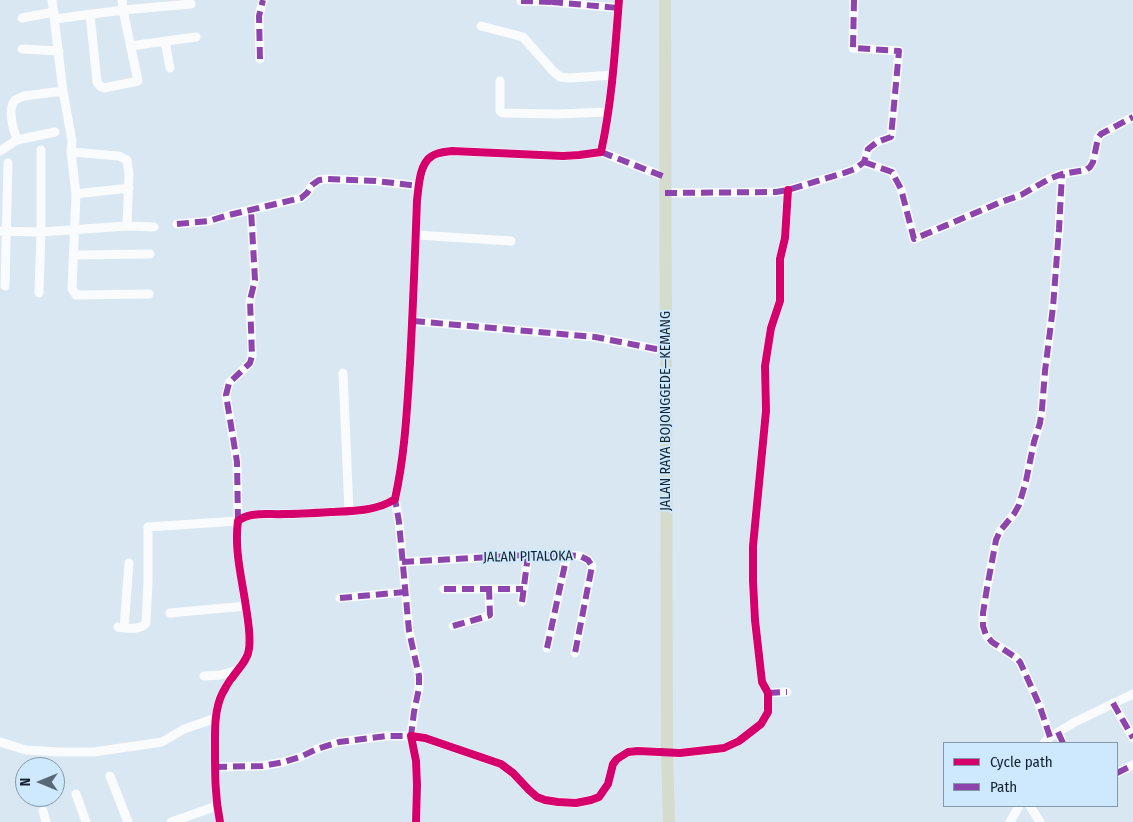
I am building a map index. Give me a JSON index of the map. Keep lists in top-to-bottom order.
{
  "streets": {
    "highway": ["JALAN RAYA BOJONGGEDE—KEMANG"],
    "street": ["JALAN PITALOKA"]
  },
  "legend": ["Cycle path", "Path"],
  "north": "left"
}
